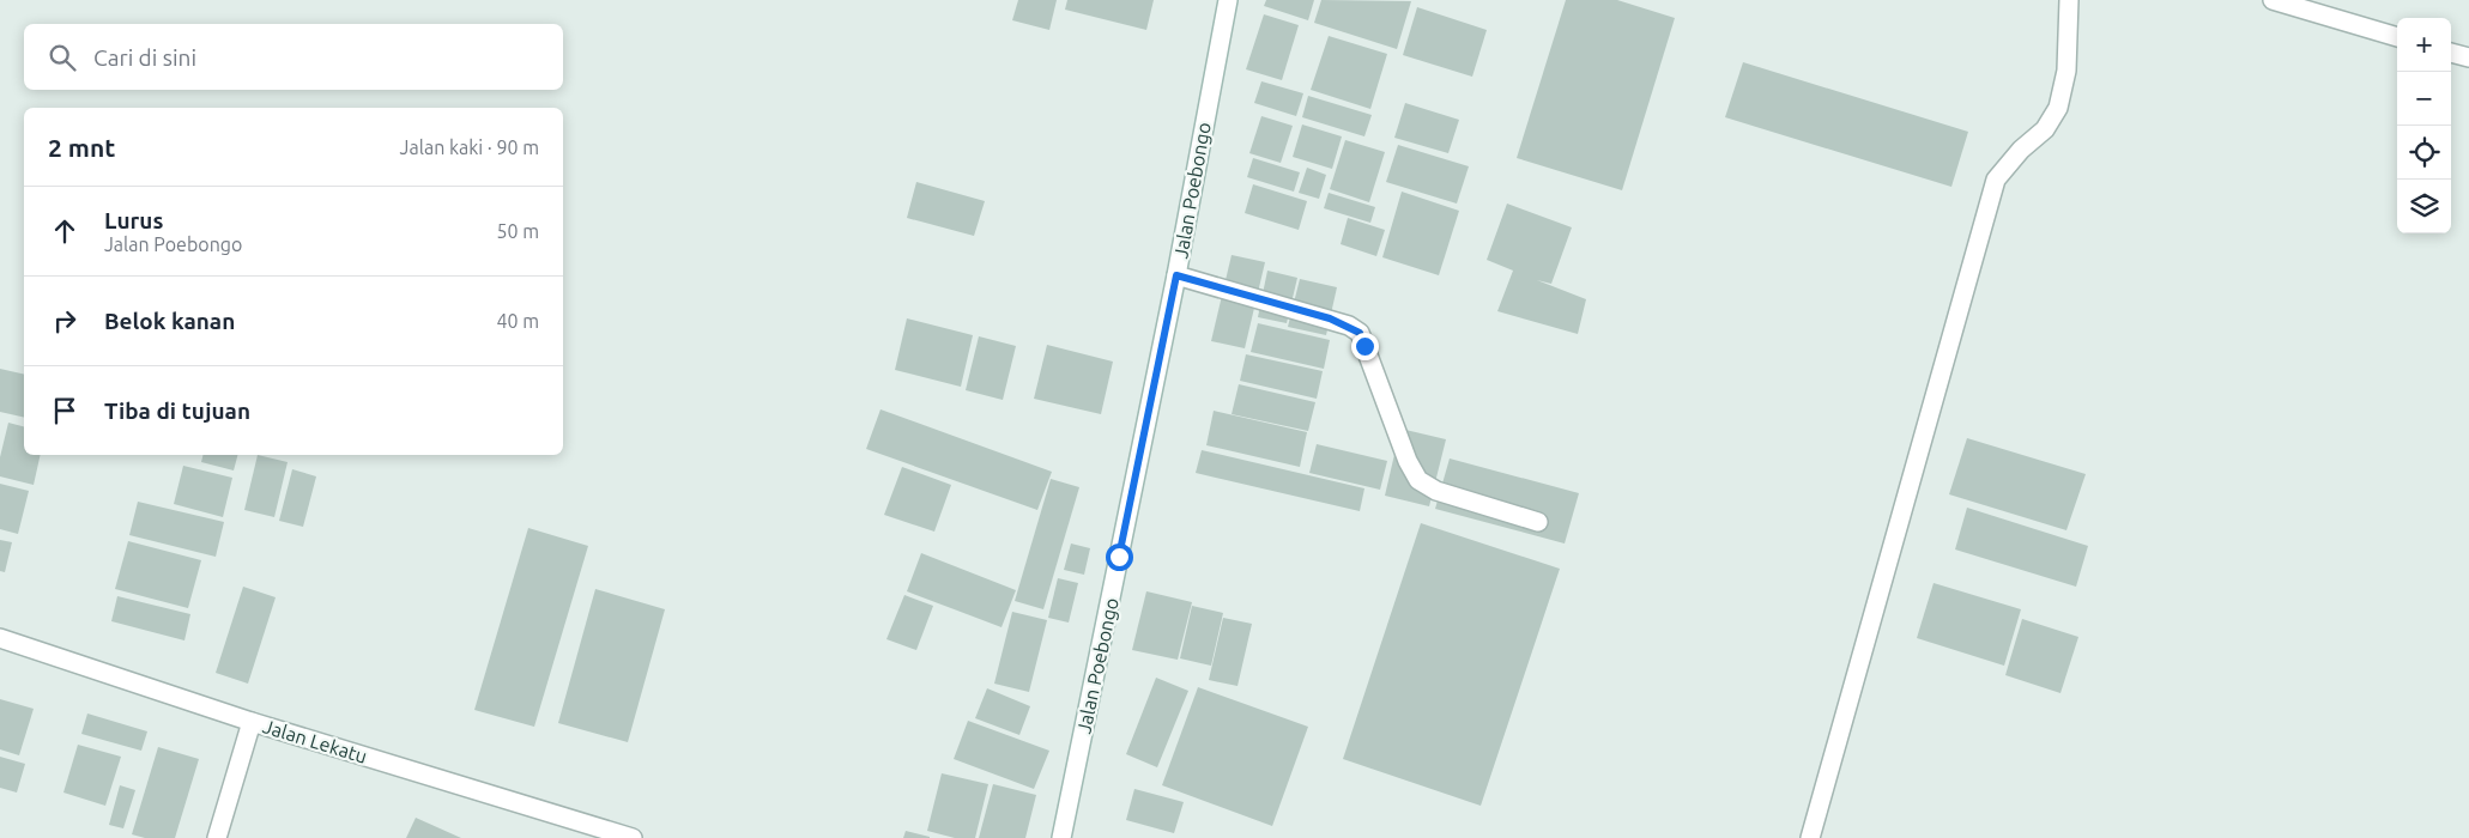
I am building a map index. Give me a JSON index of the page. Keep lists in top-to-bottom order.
{
  "streets": {
    "street": ["Jalan Poebongo", "Jalan Lekatu"]
  },
  "page": {
    "map_buttons": ["+", "−"],
    "search": "Cari di sini",
    "heading": ["2 mnt", "Jalan kaki · 90 m"],
    "list": [
      ["Lurus", "Jalan Poebongo", "50 m"],
      ["Belok kanan", "40 m"],
      "Tiba di tujuan"
    ]
  }
}
